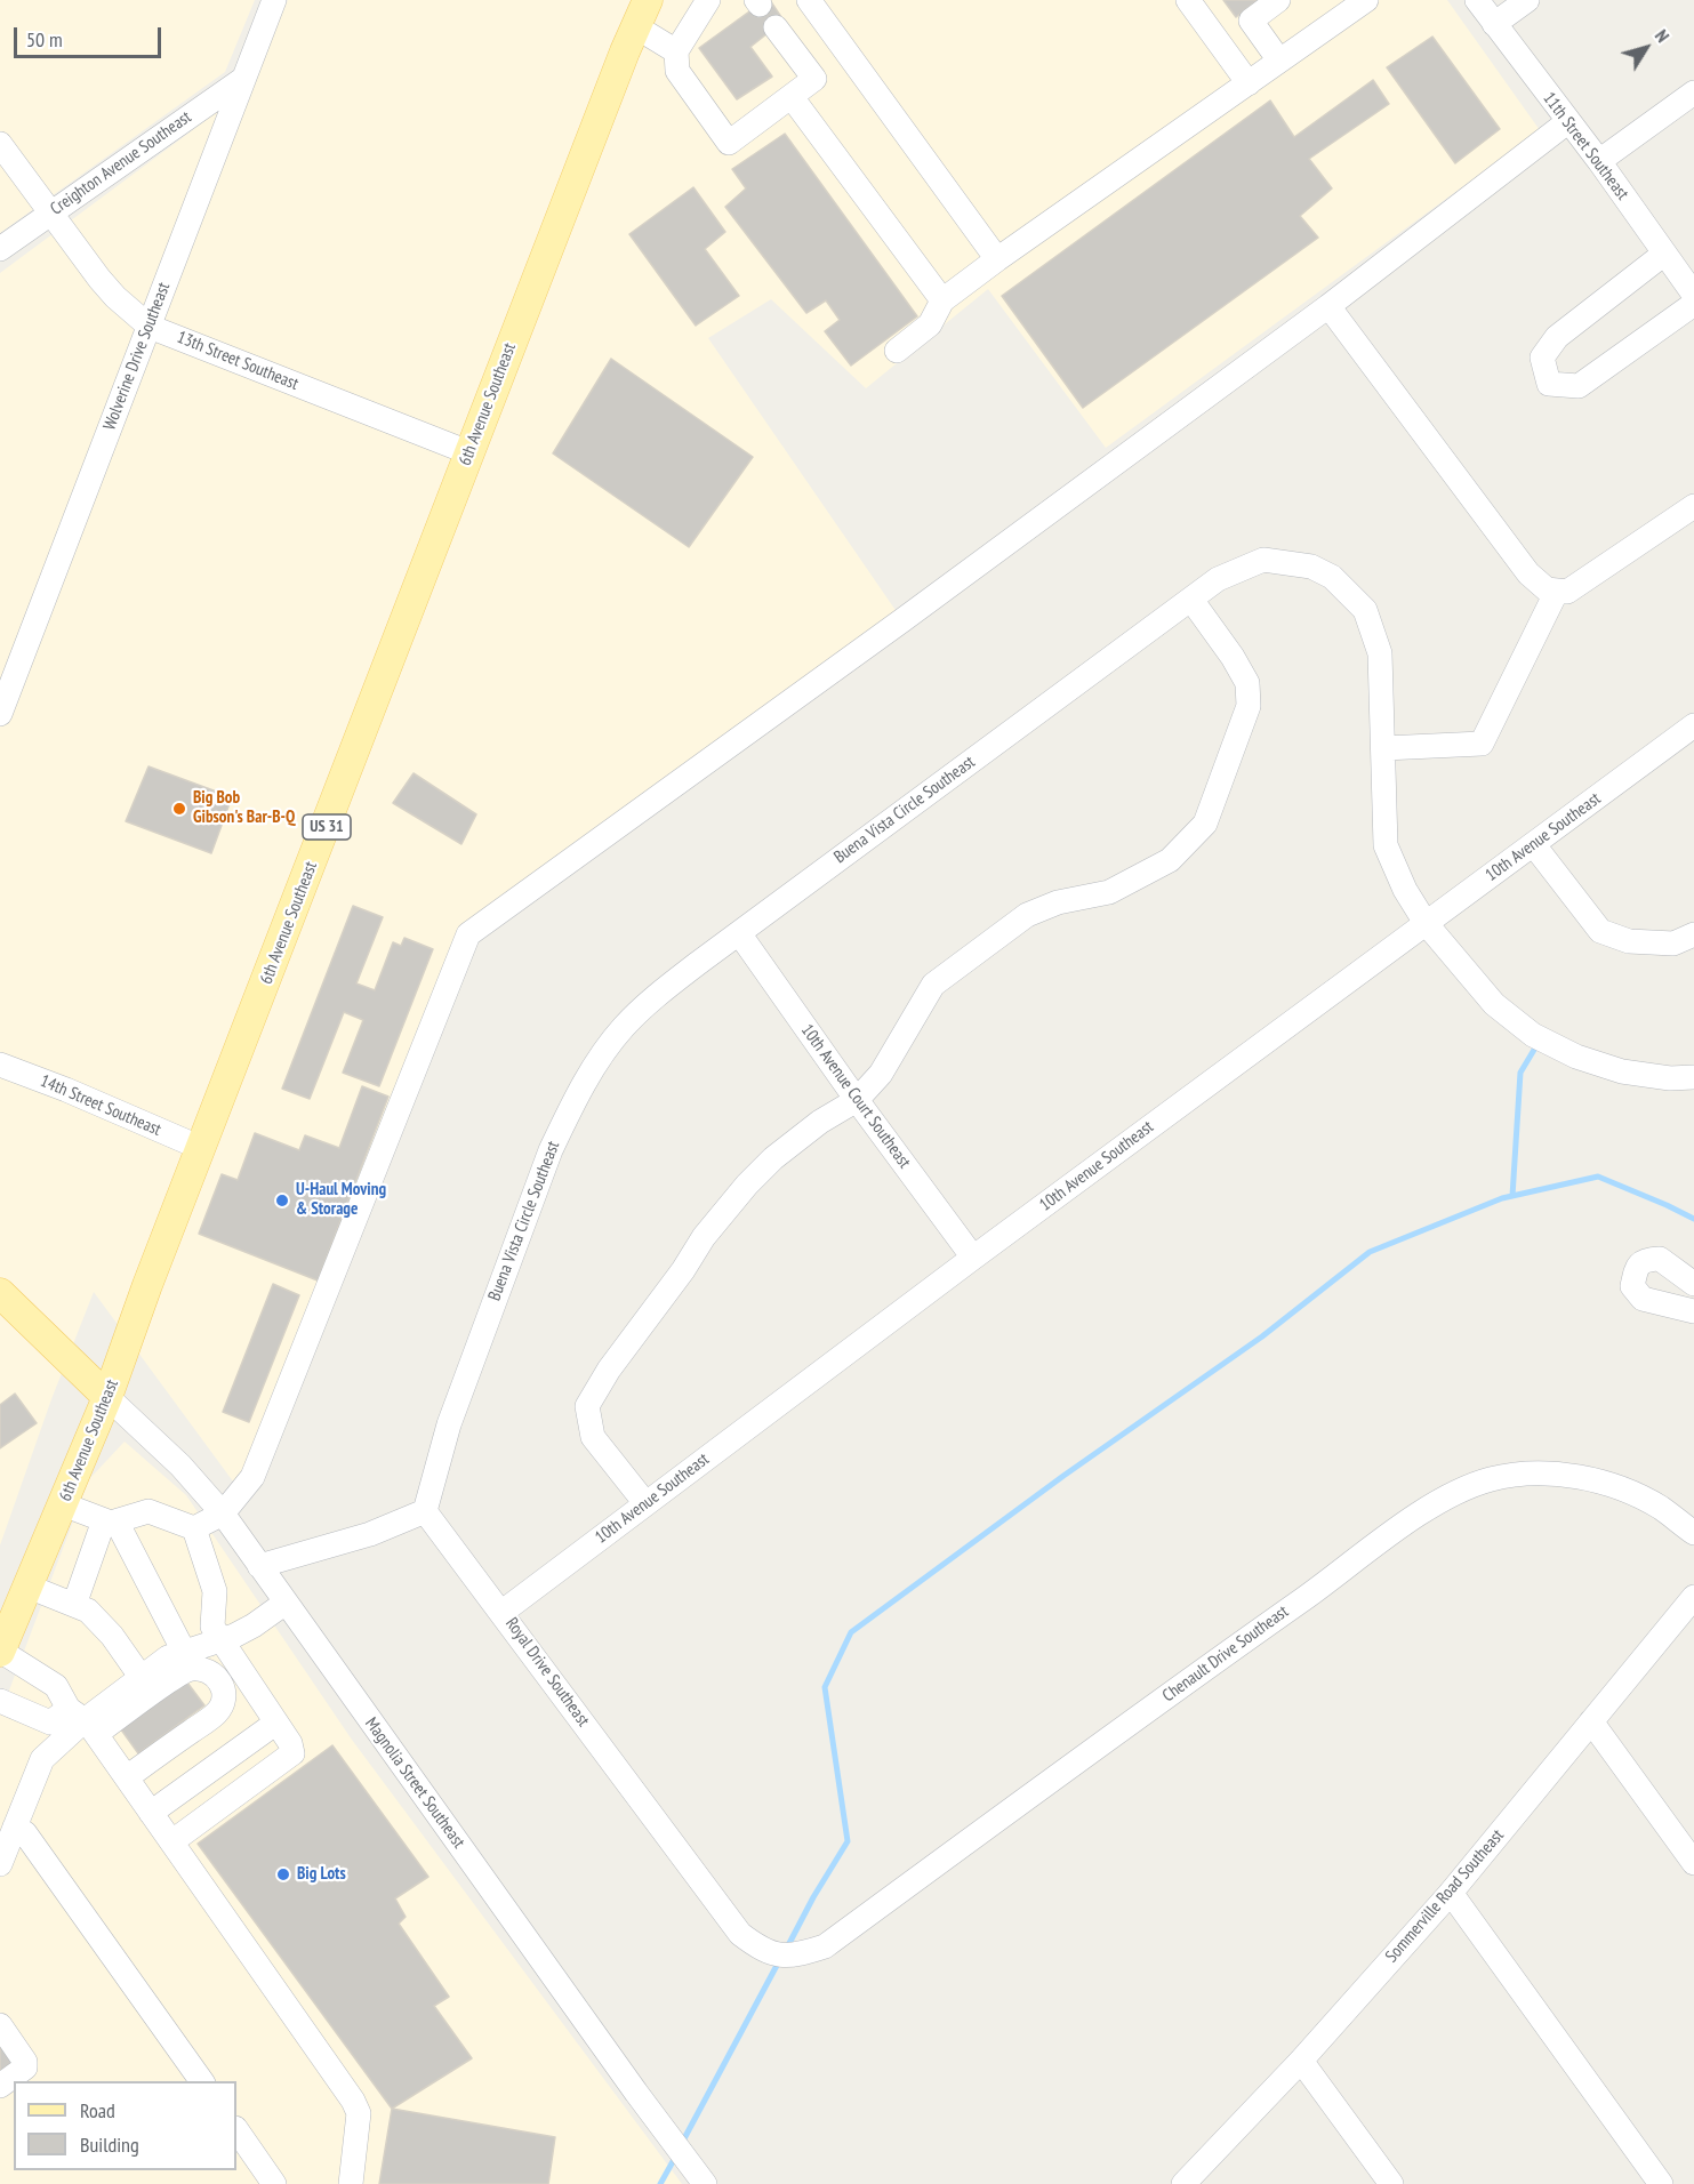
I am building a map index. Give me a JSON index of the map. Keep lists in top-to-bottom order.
{
  "streets": {
    "main road": ["6th Avenue Southeast", "US 31"],
    "street": [
      "11th Street Southeast",
      "Creighton Avenue Southeast",
      "Wolverine Drive Southeast",
      "13th Street Southeast",
      "Buena Vista Circle Southeast",
      "10th Avenue Southeast",
      "10th Avenue Court Southeast",
      "14th Street Southeast",
      "Chenault Drive Southeast",
      "Royal Drive Southeast",
      "Magnolia Street Southeast",
      "Sommerville Road Southeast"
    ]
  },
  "crossings": [
    ["Creighton Avenue Southeast", "Wolverine Drive Southeast"],
    ["Creighton Avenue Southeast", "13th Street Southeast"],
    ["Wolverine Drive Southeast", "13th Street Southeast"],
    ["13th Street Southeast", "6th Avenue Southeast"],
    ["6th Avenue Southeast", "14th Street Southeast"],
    ["6th Avenue Southeast", "Magnolia Street Southeast"],
    ["Buena Vista Circle Southeast", "10th Avenue Southeast"],
    ["Buena Vista Circle Southeast", "10th Avenue Court Southeast"],
    ["Buena Vista Circle Southeast", "Royal Drive Southeast"],
    ["10th Avenue Southeast", "10th Avenue Court Southeast"],
    ["10th Avenue Southeast", "Royal Drive Southeast"],
    ["Chenault Drive Southeast", "Royal Drive Southeast"]
  ],
  "places": ["Big Bob Gibson's Bar-B-Q", "U-Haul Moving & Storage", "Big Lots"],
  "legend": ["Road", "Building"],
  "scale_bar": "50 m",
  "north": "top right"
}
